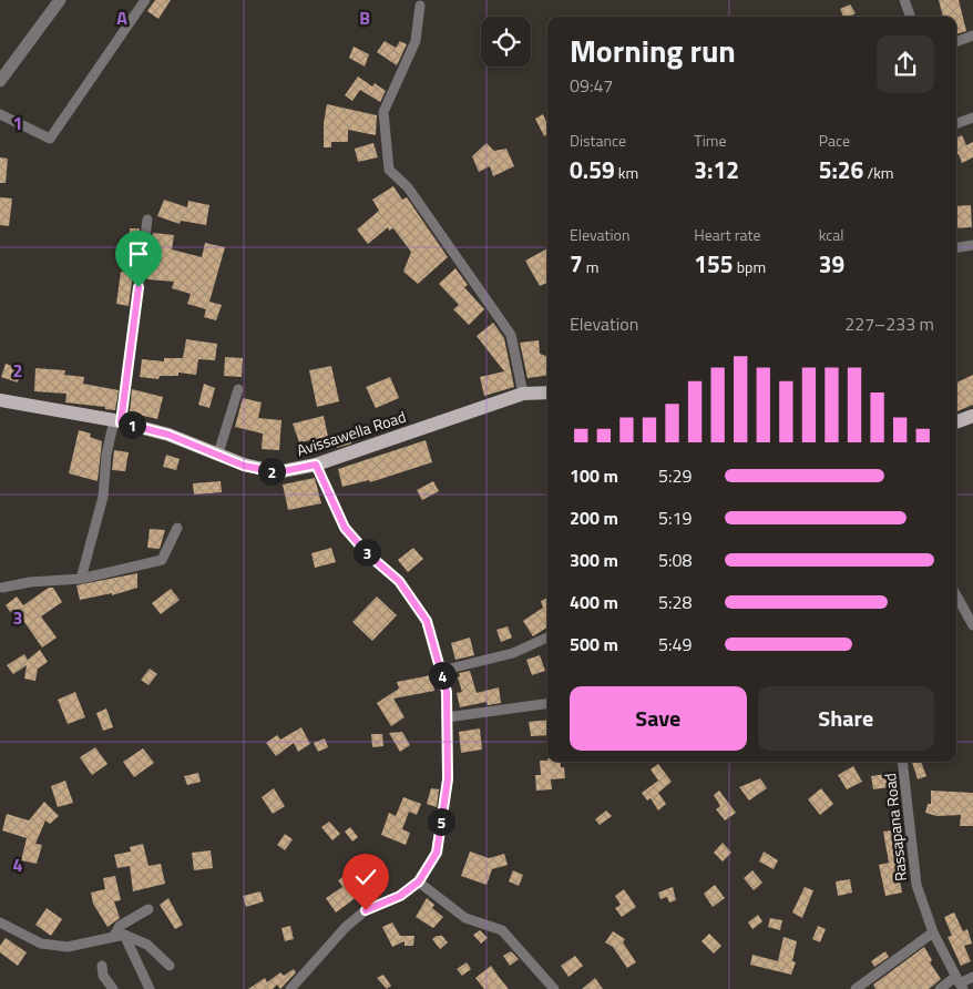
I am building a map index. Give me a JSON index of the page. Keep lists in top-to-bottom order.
{
  "streets": {
    "main road": ["Avissawella Road"],
    "street": ["Rassapana Road"]
  },
  "page": {
    "heading": ["Morning run", "09:47"],
    "stats": [
      ["Distance", "0.59 km"],
      ["Time", "3:12"],
      ["Pace", "5:26 /km"],
      ["Elevation", "7 m"],
      ["Heart rate", "155 bpm"],
      ["kcal", "39"]
    ],
    "chart": ["Elevation", "227–233 m"],
    "pins": [
      "1",
      "2",
      "3",
      "4",
      "5"
    ],
    "list": [
      {
        "name": "100 m",
        "note": "5:29"
      },
      {
        "name": "200 m",
        "note": "5:19"
      },
      {
        "name": "300 m",
        "note": "5:08"
      },
      {
        "name": "400 m",
        "note": "5:28"
      },
      {
        "name": "500 m",
        "note": "5:49"
      }
    ],
    "buttons": ["Save", "Share"]
  },
  "grid": {
    "columns": ["A", "B"],
    "rows": [
      "1",
      "2",
      "3",
      "4"
    ]
  }
}
